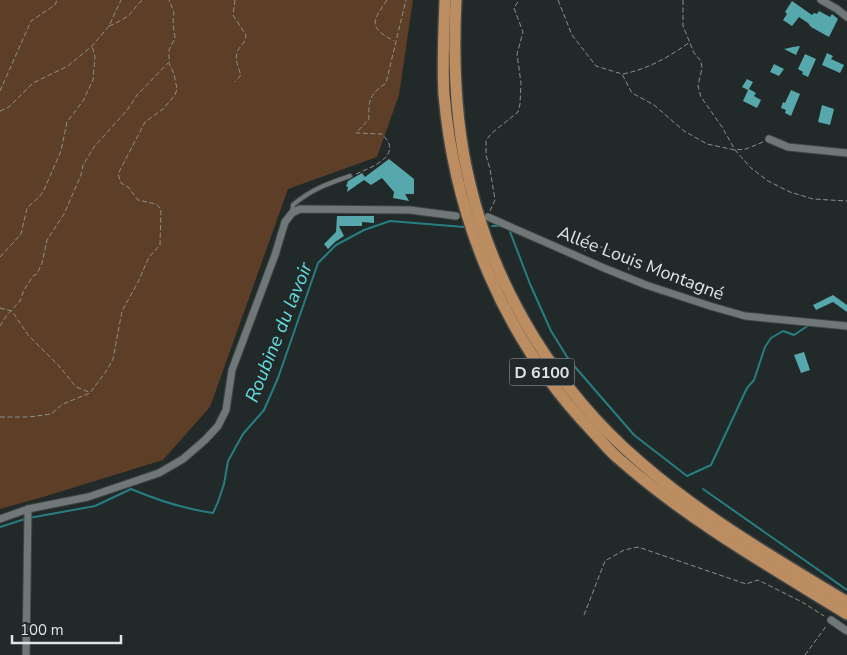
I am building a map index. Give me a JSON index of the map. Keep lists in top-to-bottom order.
{
  "streets": {
    "main road": ["D 6100"],
    "street": ["Allée Louis Montagné"]
  },
  "water": ["Roubine du lavoir"],
  "scale_bar": "100 m"
}
